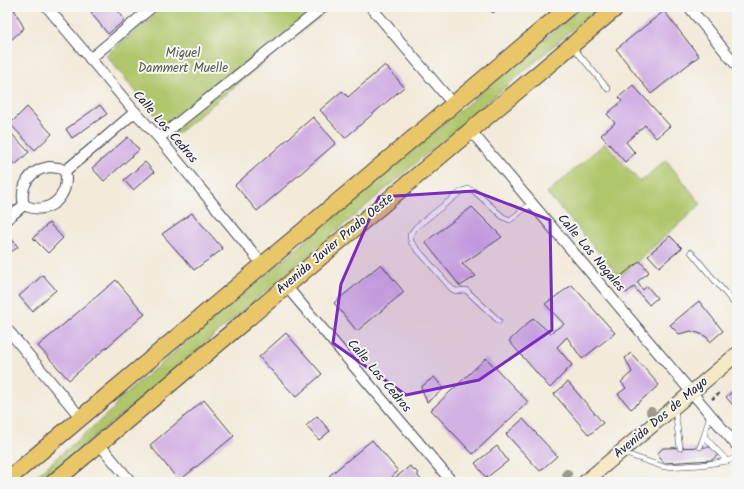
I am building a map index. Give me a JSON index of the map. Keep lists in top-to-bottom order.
{
  "streets": {
    "main road": ["Avenida Javier Prado Oeste"],
    "street": ["Calle Los Cedros", "Calle Los Nogales", "Avenida Dos de Mayo"]
  },
  "crossings": [
    ["Calle Los Cedros", "Avenida Javier Prado Oeste"],
    ["Avenida Javier Prado Oeste", "Calle Los Nogales"],
    ["Calle Los Nogales", "Avenida Dos de Mayo"]
  ],
  "parks": ["Miguel Dammert Muelle"]
}
